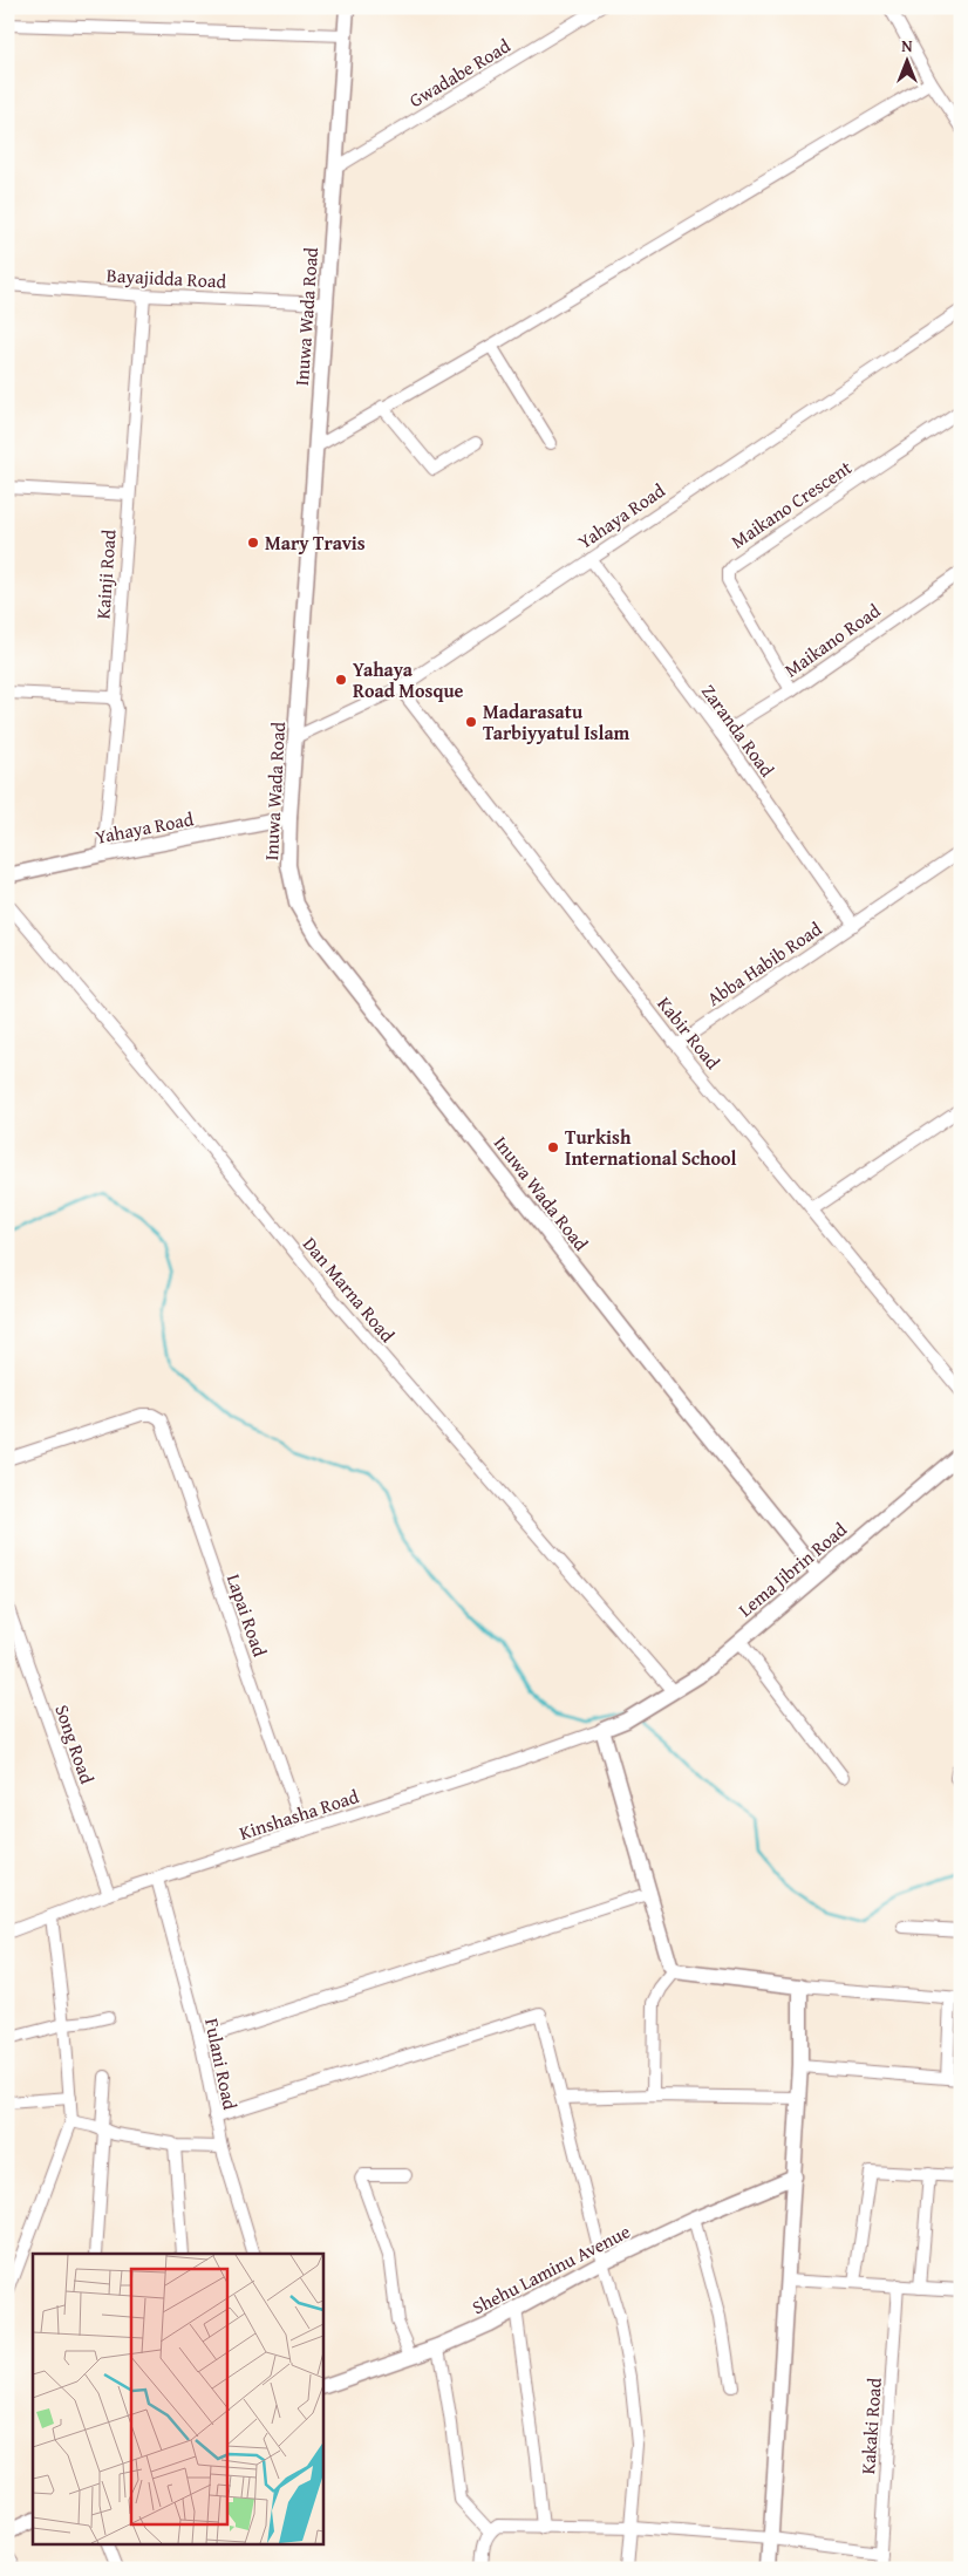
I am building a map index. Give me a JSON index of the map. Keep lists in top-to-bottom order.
{
  "streets": {
    "street": [
      "Gwadabe Road",
      "Bayajidda Road",
      "Inuwa Wada Road",
      "Maikano Crescent",
      "Yahaya Road",
      "Kainji Road",
      "Maikano Road",
      "Zaranda Road",
      "Abba Habib Road",
      "Kabir Road",
      "Dan Marna Road",
      "Lema Jibrin Road",
      "Lapai Road",
      "Song Road",
      "Kinshasha Road",
      "Fulani Road",
      "Shehu Laminu Avenue",
      "Kakaki Road"
    ]
  },
  "crossings": [
    ["Gwadabe Road", "Inuwa Wada Road"],
    ["Bayajidda Road", "Inuwa Wada Road"],
    ["Bayajidda Road", "Kainji Road"],
    ["Inuwa Wada Road", "Yahaya Road"],
    ["Inuwa Wada Road", "Lema Jibrin Road"],
    ["Maikano Crescent", "Maikano Road"],
    ["Yahaya Road", "Kainji Road"],
    ["Yahaya Road", "Zaranda Road"],
    ["Yahaya Road", "Kabir Road"],
    ["Maikano Road", "Zaranda Road"],
    ["Zaranda Road", "Abba Habib Road"],
    ["Abba Habib Road", "Kabir Road"],
    ["Dan Marna Road", "Lema Jibrin Road"],
    ["Lema Jibrin Road", "Kinshasha Road"],
    ["Lapai Road", "Kinshasha Road"],
    ["Song Road", "Kinshasha Road"],
    ["Kinshasha Road", "Fulani Road"]
  ],
  "places": [
    "Mary Travis",
    "Yahaya Road Mosque",
    "Madarasatu Tarbiyyatul Islam",
    "Turkish International School"
  ],
  "north": "top"
}
